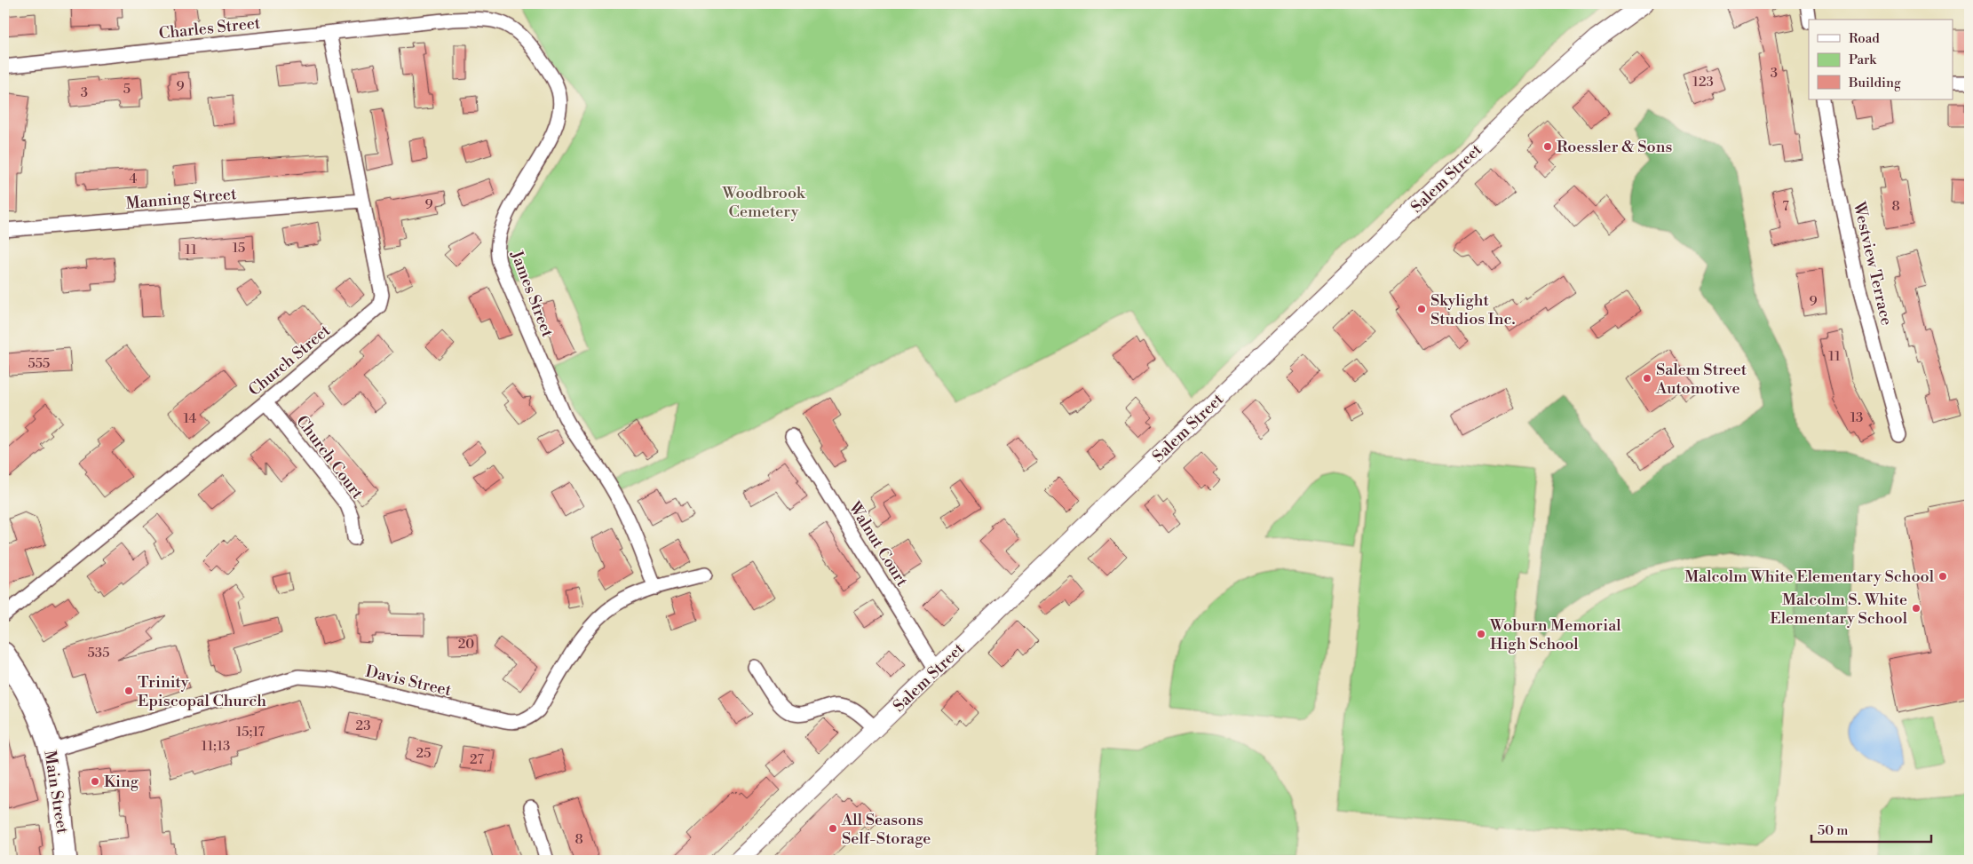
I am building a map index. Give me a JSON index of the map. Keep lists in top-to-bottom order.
{
  "streets": {
    "main road": ["Main Street"],
    "street": [
      "Charles Street",
      "Salem Street",
      "Manning Street",
      "Westview Terrace",
      "James Street",
      "Church Street",
      "Church Court",
      "Walnut Court",
      "Davis Street"
    ]
  },
  "crossings": [
    ["Charles Street", "James Street"],
    ["Charles Street", "Church Street"],
    ["Salem Street", "Walnut Court"],
    ["Manning Street", "Church Street"],
    ["James Street", "Davis Street"],
    ["Church Street", "Church Court"],
    ["Davis Street", "Main Street"]
  ],
  "parks": ["Woodbrook Cemetery"],
  "places": [
    "Roessler & Sons",
    "Skylight Studios Inc.",
    "Salem Street Automotive",
    "Malcolm White Elementary School",
    "Malcolm S. White Elementary School",
    "Woburn Memorial High School",
    "Trinity Episcopal Church",
    "King",
    "All Seasons Self-Storage"
  ],
  "house_numbers": [
    "3",
    "123",
    "9",
    "5",
    "3",
    "4",
    "9",
    "7",
    "8",
    "15",
    "11",
    "9",
    "11",
    "555",
    "13",
    "14",
    "20",
    "535",
    "23",
    "15;17",
    "11;13",
    "25",
    "27",
    "8"
  ],
  "legend": ["Road", "Park", "Building"],
  "scale_bar": "50 m"
}
